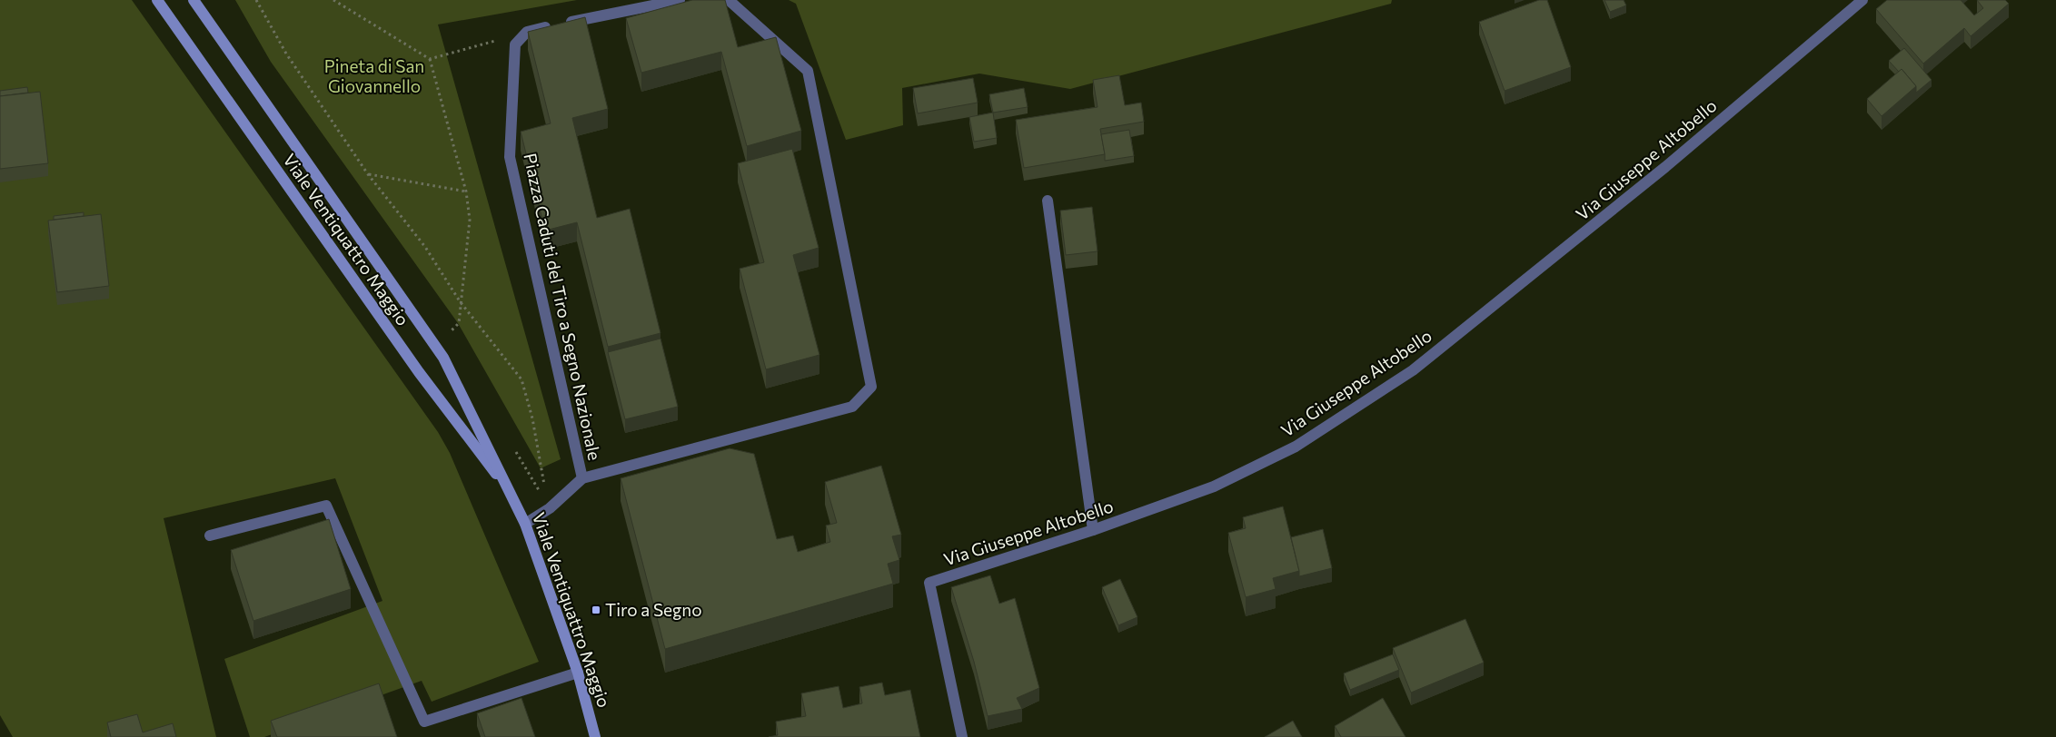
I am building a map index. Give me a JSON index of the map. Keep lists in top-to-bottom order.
{
  "streets": {
    "main road": ["Viale Ventiquattro Maggio"],
    "street": ["Via Giuseppe Altobello", "Piazza Caduti del Tiro a Segno Nazionale"]
  },
  "crossings": [
    ["Viale Ventiquattro Maggio", "Piazza Caduti del Tiro a Segno Nazionale"]
  ],
  "parks": ["Pineta di San Giovannello"],
  "places": {
    "transit": ["Tiro a Segno"]
  }
}
